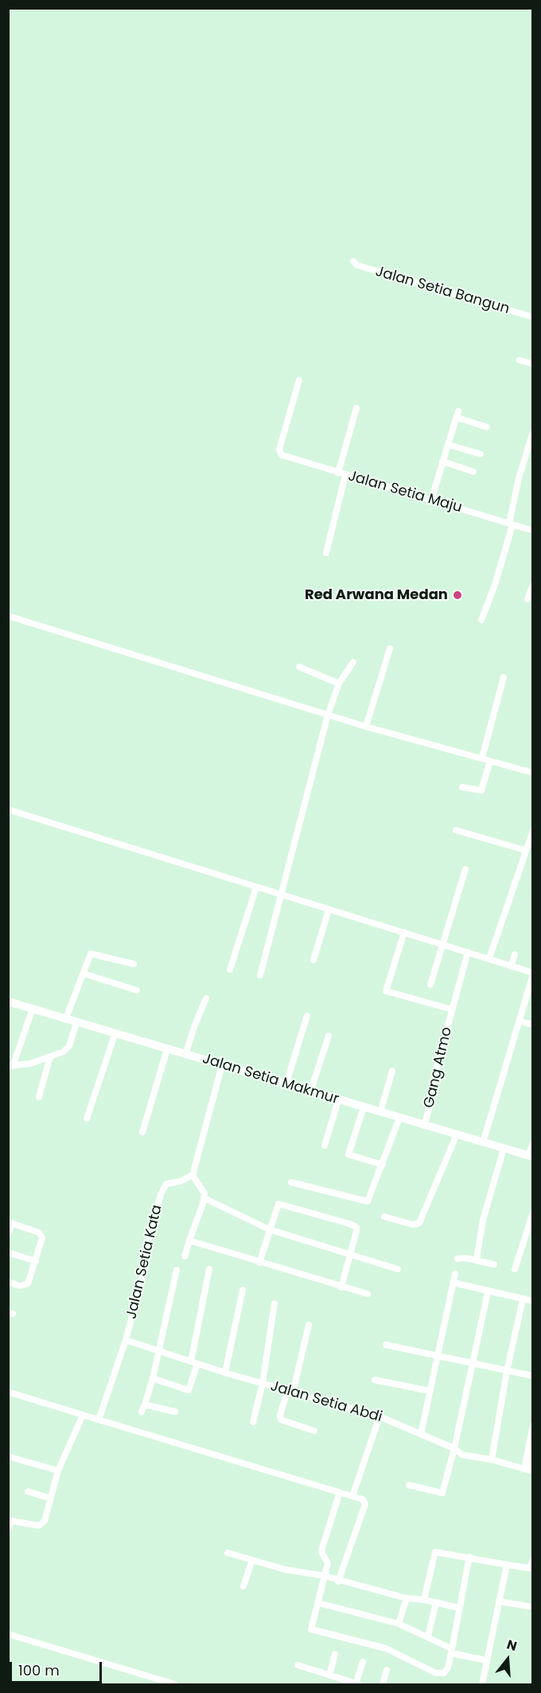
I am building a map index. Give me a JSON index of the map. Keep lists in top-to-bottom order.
{
  "streets": {
    "main road": ["Jalan Setia Makmur"],
    "street": [
      "Jalan Setia Bangun",
      "Jalan Setia Maju",
      "Gang Atmo",
      "Jalan Setia Kata",
      "Jalan Setia Abdi"
    ]
  },
  "crossings": [
    ["Gang Atmo", "Jalan Setia Makmur"],
    ["Jalan Setia Kata", "Jalan Setia Abdi"]
  ],
  "places": ["Red Arwana Medan"],
  "scale_bar": "100 m",
  "north": "top"
}
